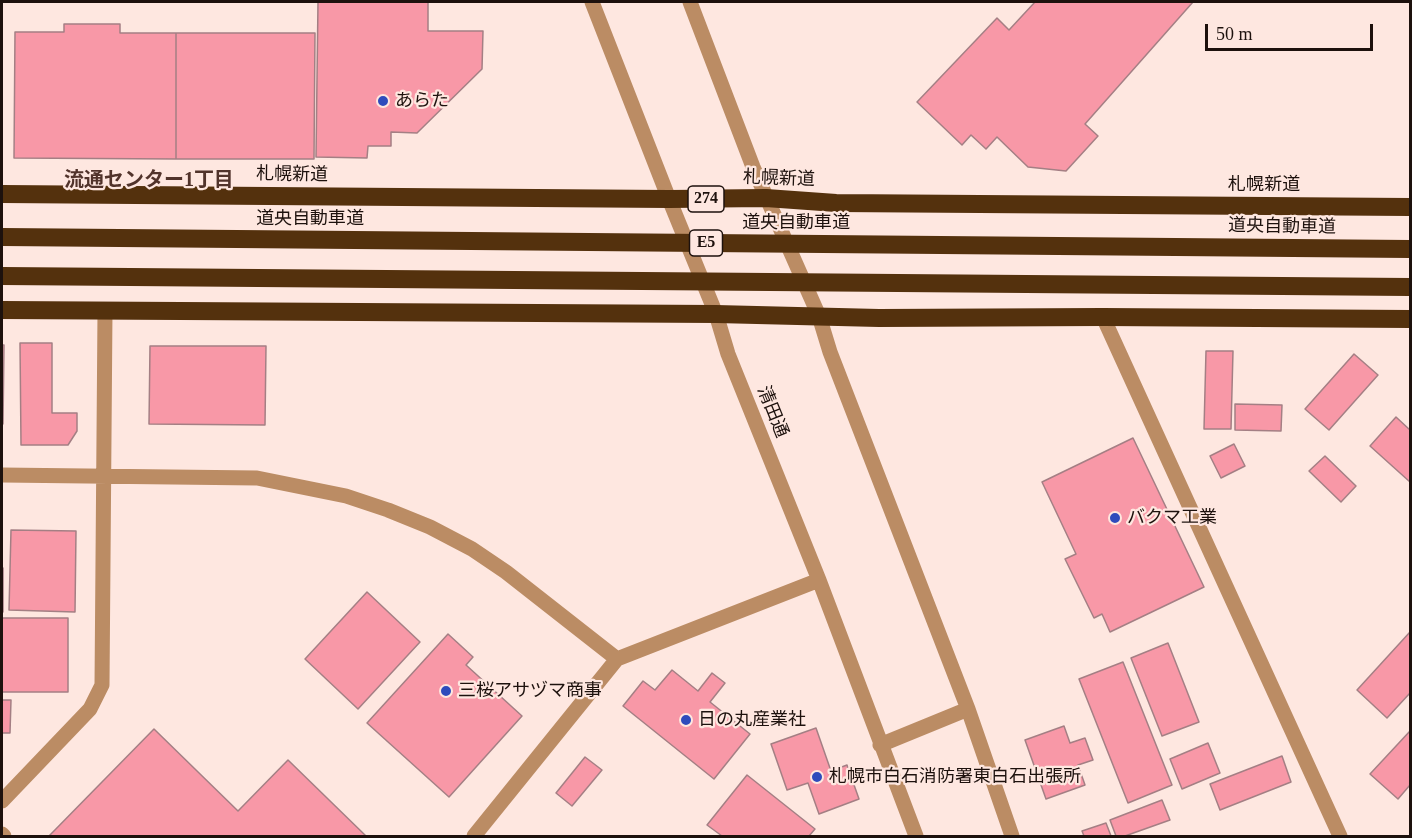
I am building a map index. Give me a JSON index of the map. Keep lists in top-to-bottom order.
{
  "streets": {
    "highway": [
      "札幌新道",
      "274",
      "道央自動車道",
      "E5"
    ],
    "street": ["清田通"]
  },
  "crossings": [
    ["札幌新道", "清田通"]
  ],
  "districts": ["流通センター1丁目"],
  "places": [
    "あらた",
    "バクマ工業",
    "三桜アサヅマ商事",
    "日の丸産業社",
    "札幌市白石消防署東白石出張所"
  ],
  "scale_bar": "50 m"
}
